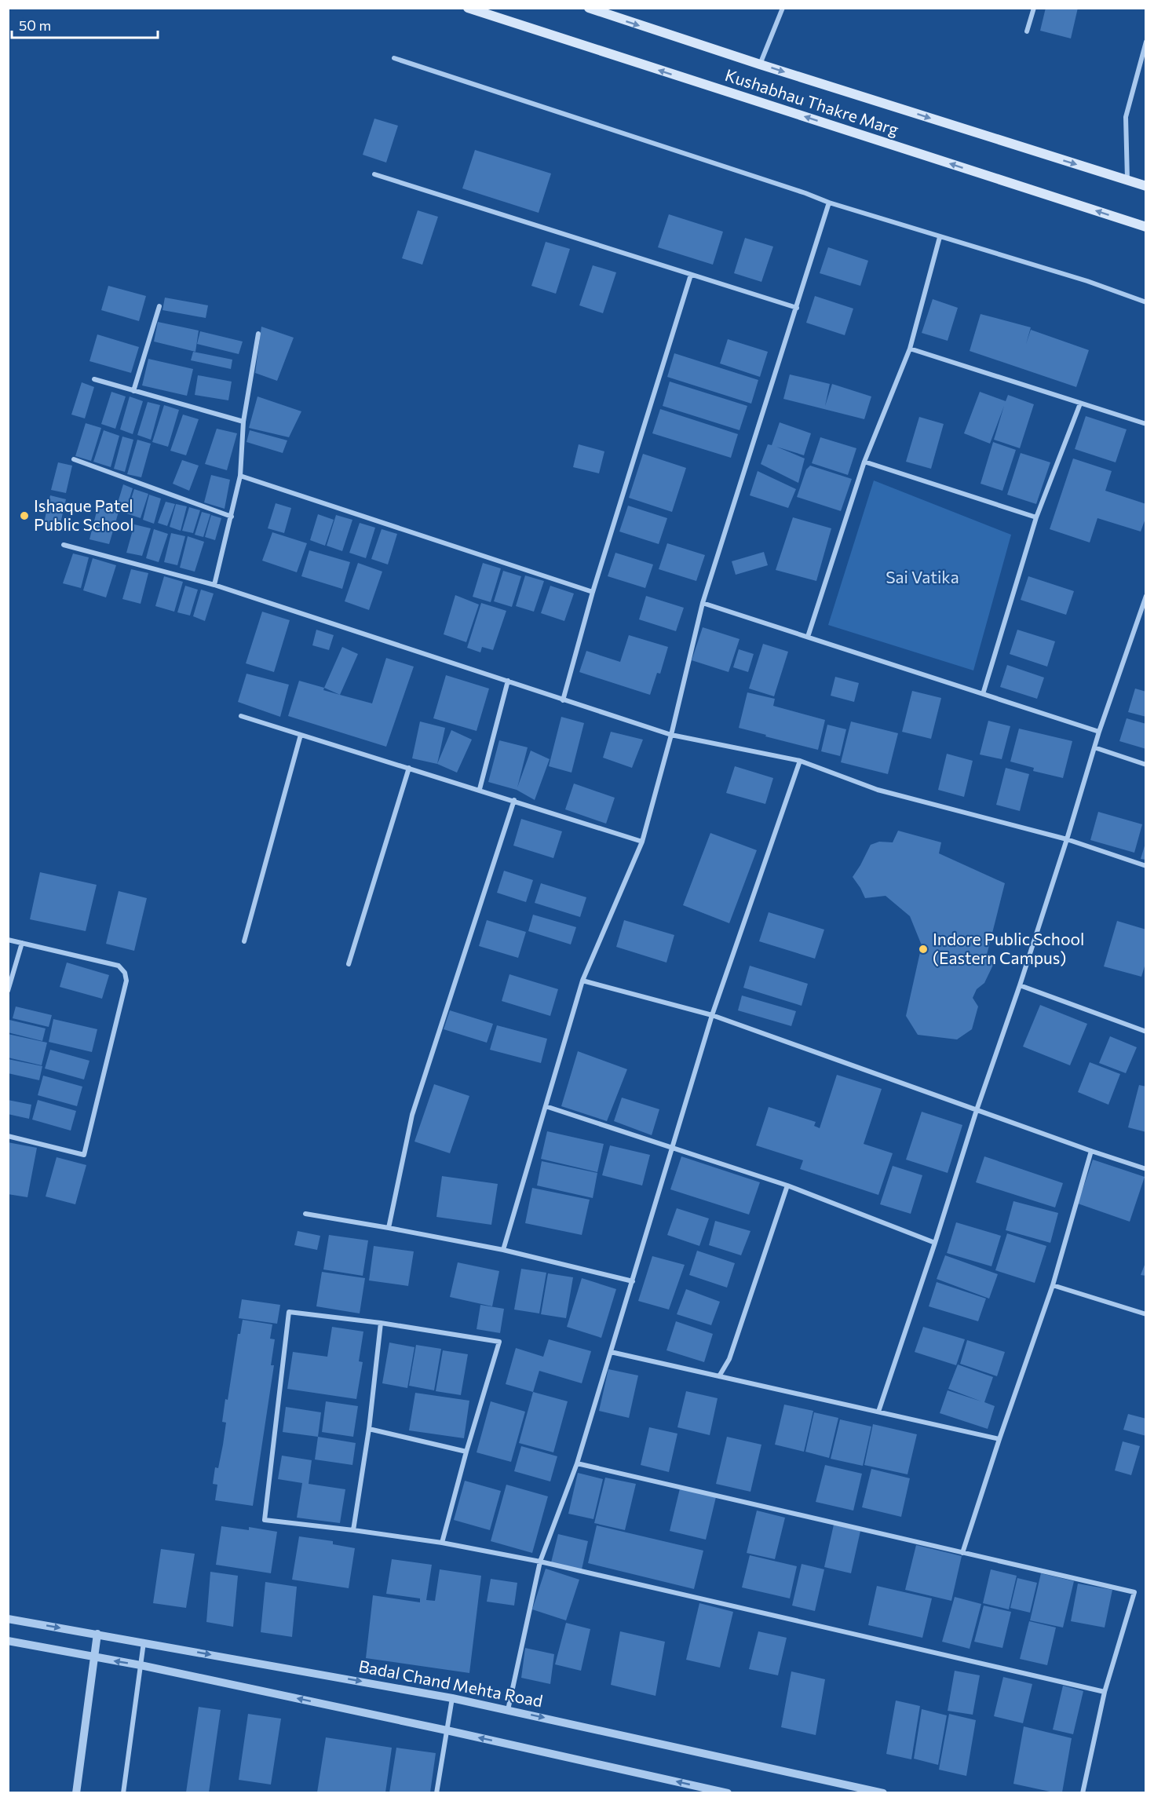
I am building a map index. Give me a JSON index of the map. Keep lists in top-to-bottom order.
{
  "streets": {
    "main road": ["Kushabhau Thakre Marg"],
    "street": ["Badal Chand Mehta Road"]
  },
  "parks": ["Sai Vatika"],
  "places": ["Ishaque Patel Public School", "Indore Public School (Eastern Campus)"],
  "scale_bar": "50 m"
}
